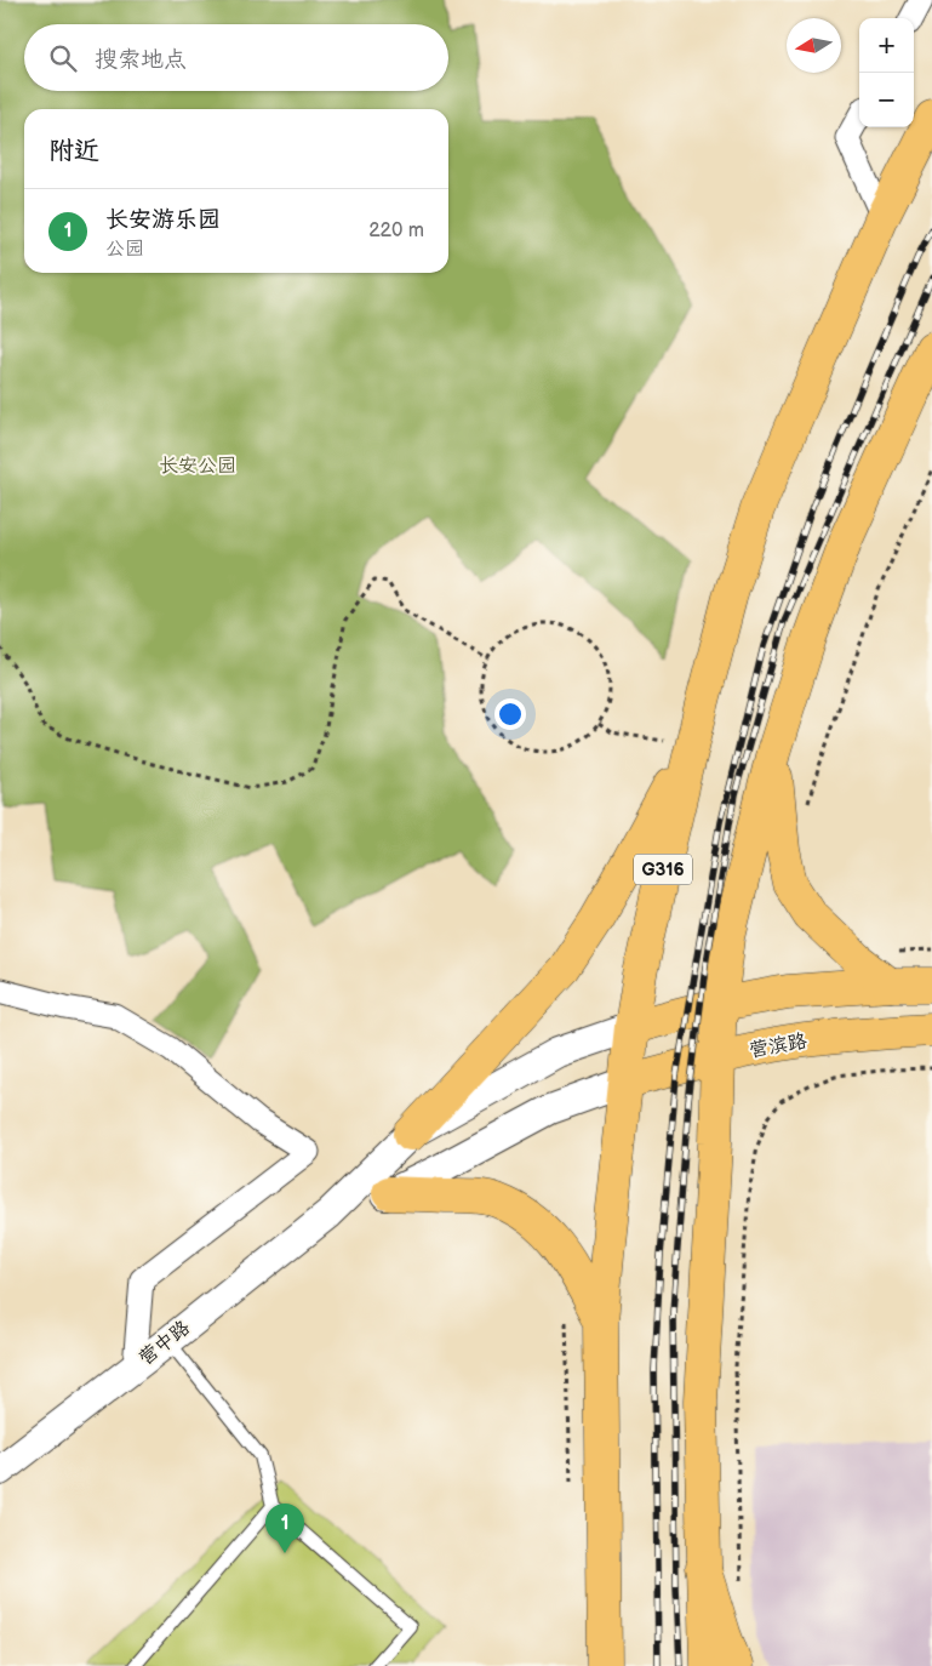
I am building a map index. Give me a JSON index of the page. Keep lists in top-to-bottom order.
{
  "streets": {
    "main road": ["G316", "营滨路"],
    "street": ["营中路"]
  },
  "crossings": [
    ["G316", "营滨路"]
  ],
  "parks": ["长安公园"],
  "north": "left",
  "page": {
    "map_buttons": ["+", "−"],
    "search": "搜索地点",
    "heading": "附近",
    "list": [
      {
        "mark": "1",
        "name": "长安游乐园",
        "note": "公园",
        "value": "220 m"
      }
    ],
    "pins": "1"
  }
}
